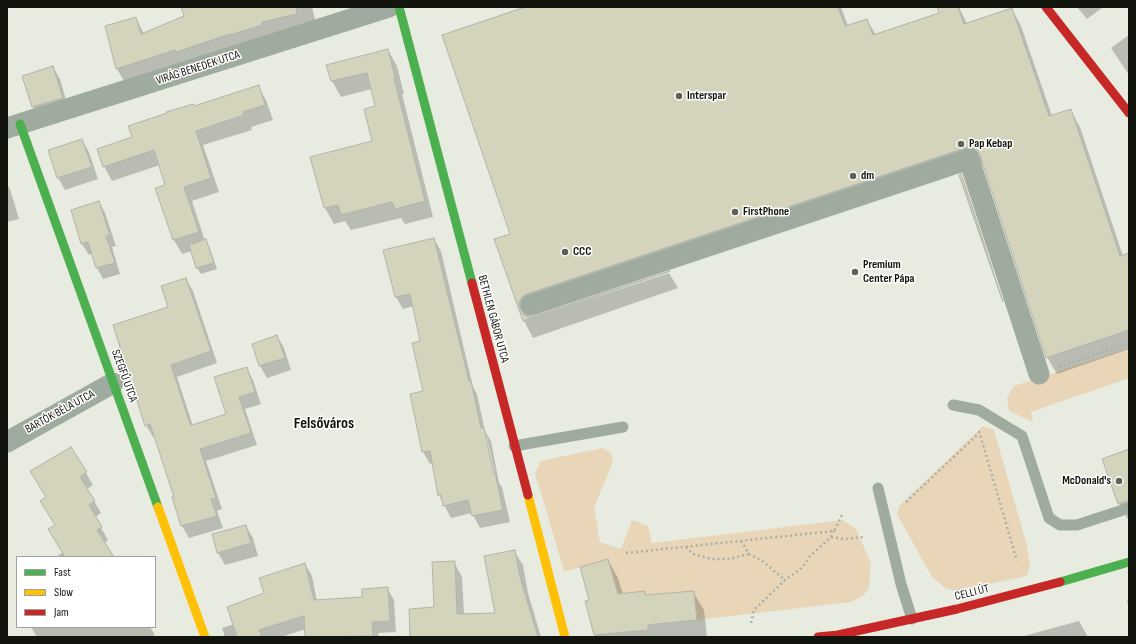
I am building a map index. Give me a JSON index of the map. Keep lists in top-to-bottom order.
{
  "streets": {
    "street": [
      "VIRÁG BENEDEK UTCA",
      "BETHLEN GÁBOR UTCA",
      "SZEGFŰ UTCA",
      "BARTÓK BÉLA UTCA",
      "CELLI ÚT"
    ]
  },
  "crossings": [
    ["VIRÁG BENEDEK UTCA", "SZEGFŰ UTCA"],
    ["SZEGFŰ UTCA", "BARTÓK BÉLA UTCA"]
  ],
  "districts": ["Felsőváros"],
  "places": [
    "Interspar",
    "Pap Kebap",
    "dm",
    "FirstPhone",
    "CCC",
    "Premium Center Pápa",
    "McDonald's"
  ],
  "legend": ["Fast", "Slow", "Jam"]
}
